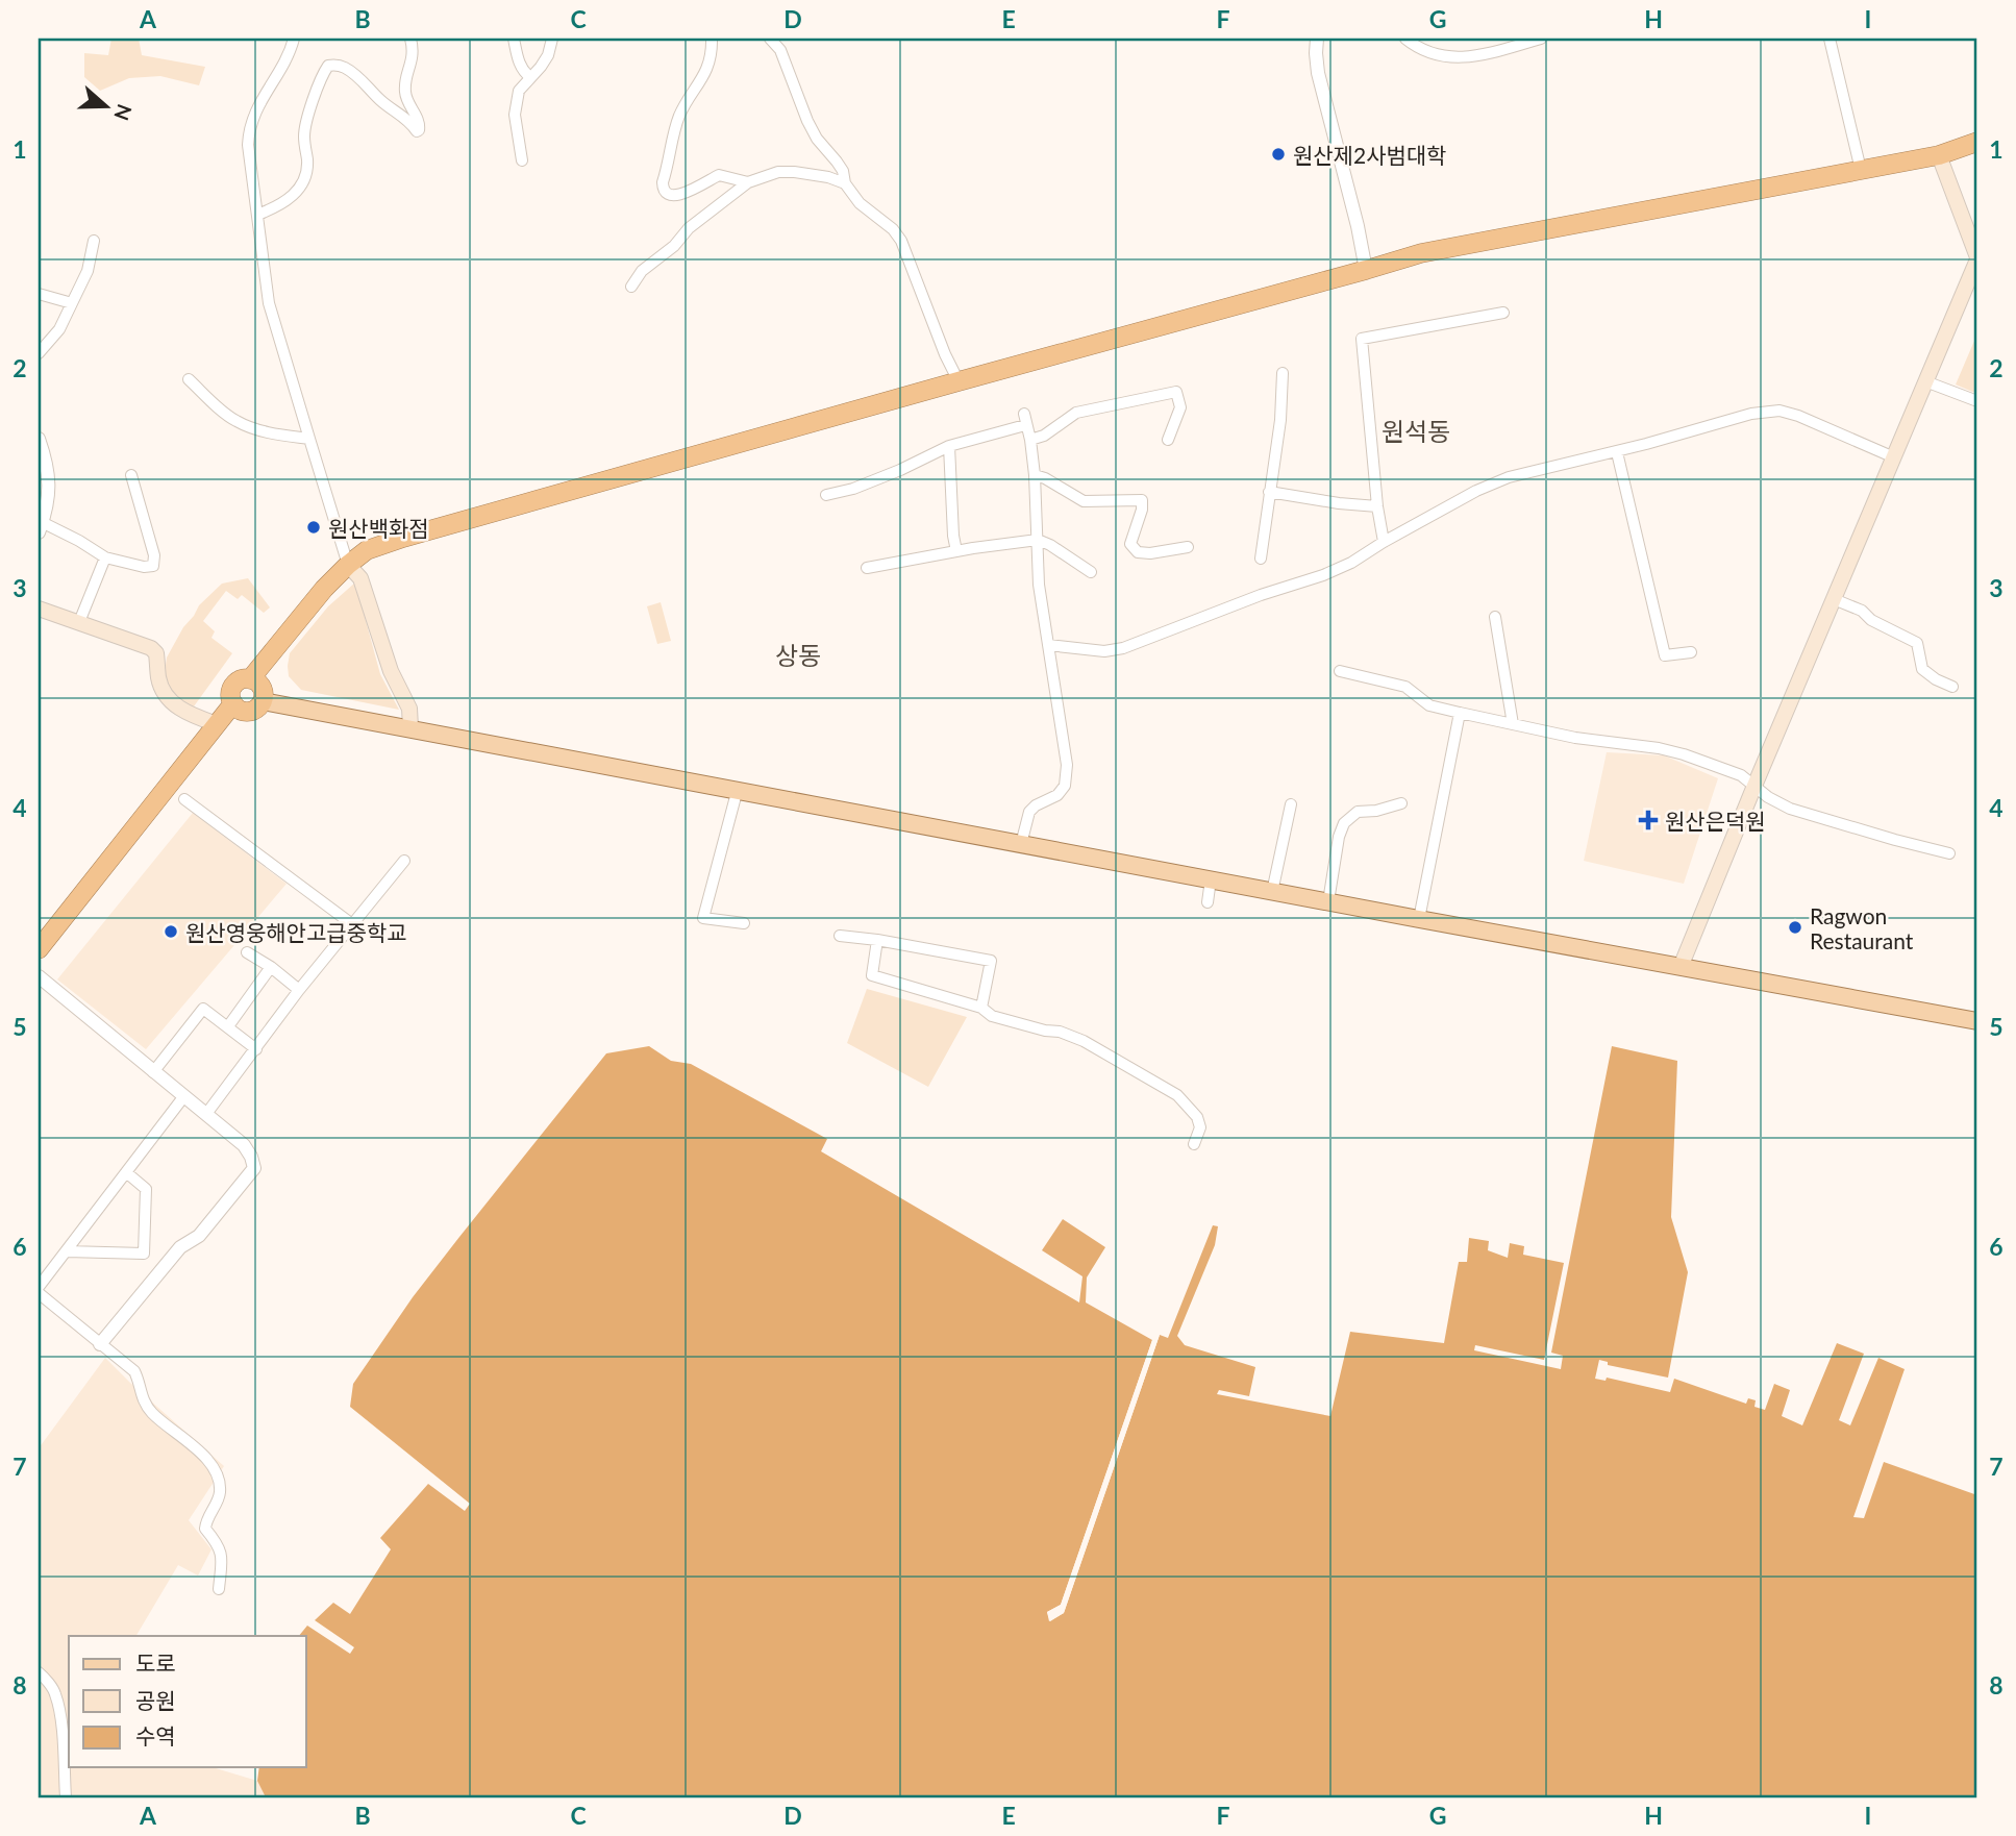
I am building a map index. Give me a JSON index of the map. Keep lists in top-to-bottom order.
{
  "districts": ["원석동", "상동"],
  "places": {
    "other": [
      "원산제2사범대학",
      "원산백화점",
      "Ragwon Restaurant",
      "원산영웅해안고급중학교"
    ],
    "health": ["원산은덕원"]
  },
  "legend": ["도로", "공원", "수역"],
  "north": "right",
  "grid": {
    "columns": [
      "A",
      "B",
      "C",
      "D",
      "E",
      "F",
      "G",
      "H",
      "I"
    ],
    "rows": [
      "1",
      "2",
      "3",
      "4",
      "5",
      "6",
      "7",
      "8"
    ]
  }
}
